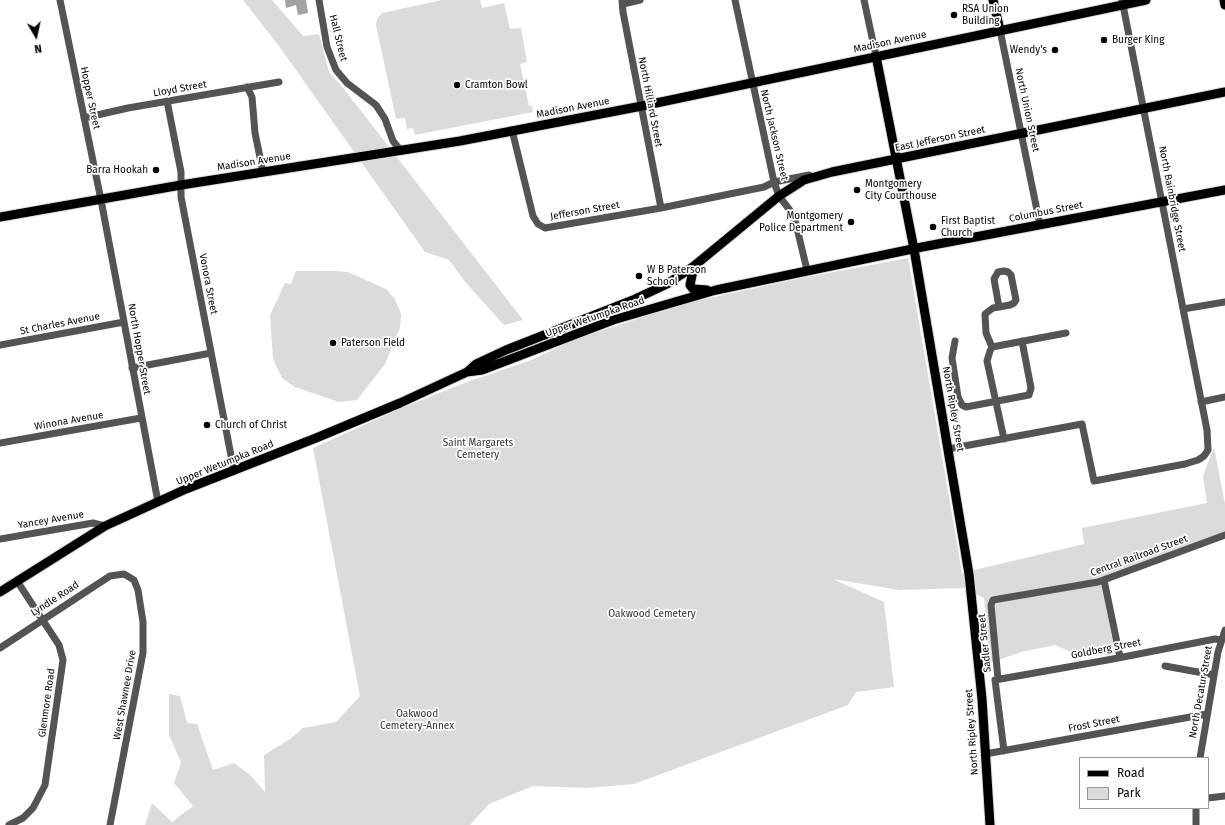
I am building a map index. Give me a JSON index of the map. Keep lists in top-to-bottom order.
{
  "streets": {
    "main road": [
      "Madison Avenue",
      "North Union Street",
      "East Jefferson Street",
      "Columbus Street",
      "Upper Wetumpka Road",
      "North Ripley Street"
    ],
    "street": [
      "Hall Street",
      "Lloyd Street",
      "Hopper Street",
      "North Hilliard Street",
      "North Jackson Street",
      "North Bainbridge Street",
      "Jefferson Street",
      "Vonora Street",
      "St Charles Avenue",
      "North Hopper Street",
      "Winona Avenue",
      "Yancey Avenue",
      "Central Railroad Street",
      "Lyndle Road",
      "Sadler Street",
      "Goldberg Street",
      "North Decatur Street",
      "West Shawnee Drive",
      "Glenmore Road",
      "Frost Street"
    ]
  },
  "crossings": [
    ["Hall Street", "Madison Avenue"],
    ["Madison Avenue", "Hopper Street"],
    ["Madison Avenue", "North Hilliard Street"],
    ["Madison Avenue", "North Union Street"],
    ["Madison Avenue", "North Jackson Street"],
    ["Madison Avenue", "North Bainbridge Street"],
    ["Madison Avenue", "Jefferson Street"],
    ["Madison Avenue", "Vonora Street"],
    ["Madison Avenue", "North Hopper Street"],
    ["Madison Avenue", "North Ripley Street"],
    ["Lloyd Street", "Hopper Street"],
    ["Lloyd Street", "Vonora Street"],
    ["Hopper Street", "North Hopper Street"],
    ["North Hilliard Street", "East Jefferson Street"],
    ["North Hilliard Street", "Jefferson Street"],
    ["North Union Street", "East Jefferson Street"],
    ["North Union Street", "Columbus Street"],
    ["North Jackson Street", "East Jefferson Street"],
    ["North Jackson Street", "Upper Wetumpka Road"],
    ["East Jefferson Street", "North Bainbridge Street"],
    ["East Jefferson Street", "Jefferson Street"],
    ["East Jefferson Street", "Upper Wetumpka Road"],
    ["East Jefferson Street", "North Ripley Street"],
    ["North Bainbridge Street", "Columbus Street"],
    ["Columbus Street", "Upper Wetumpka Road"],
    ["Columbus Street", "North Ripley Street"],
    ["Vonora Street", "Upper Wetumpka Road"],
    ["Upper Wetumpka Road", "North Hopper Street"],
    ["Upper Wetumpka Road", "Yancey Avenue"],
    ["Upper Wetumpka Road", "Glenmore Road"],
    ["St Charles Avenue", "North Hopper Street"],
    ["North Hopper Street", "Winona Avenue"],
    ["North Ripley Street", "Frost Street"],
    ["Central Railroad Street", "Sadler Street"],
    ["Lyndle Road", "West Shawnee Drive"],
    ["Lyndle Road", "Glenmore Road"],
    ["Sadler Street", "Goldberg Street"],
    ["Sadler Street", "Frost Street"],
    ["Goldberg Street", "North Decatur Street"],
    ["North Decatur Street", "Frost Street"]
  ],
  "parks": ["Saint Margarets Cemetery", "Oakwood Cemetery", "Oakwood Cemetery-Annex"],
  "places": [
    "RSA Union Building",
    "Burger King",
    "Wendy's",
    "Cramton Bowl",
    "Barra Hookah",
    "Montgomery City Courthouse",
    "Montgomery Police Department",
    "First Baptist Church",
    "W B Paterson School",
    "Paterson Field",
    "Church of Christ"
  ],
  "legend": ["Road", "Park"],
  "north": "bottom"
}
